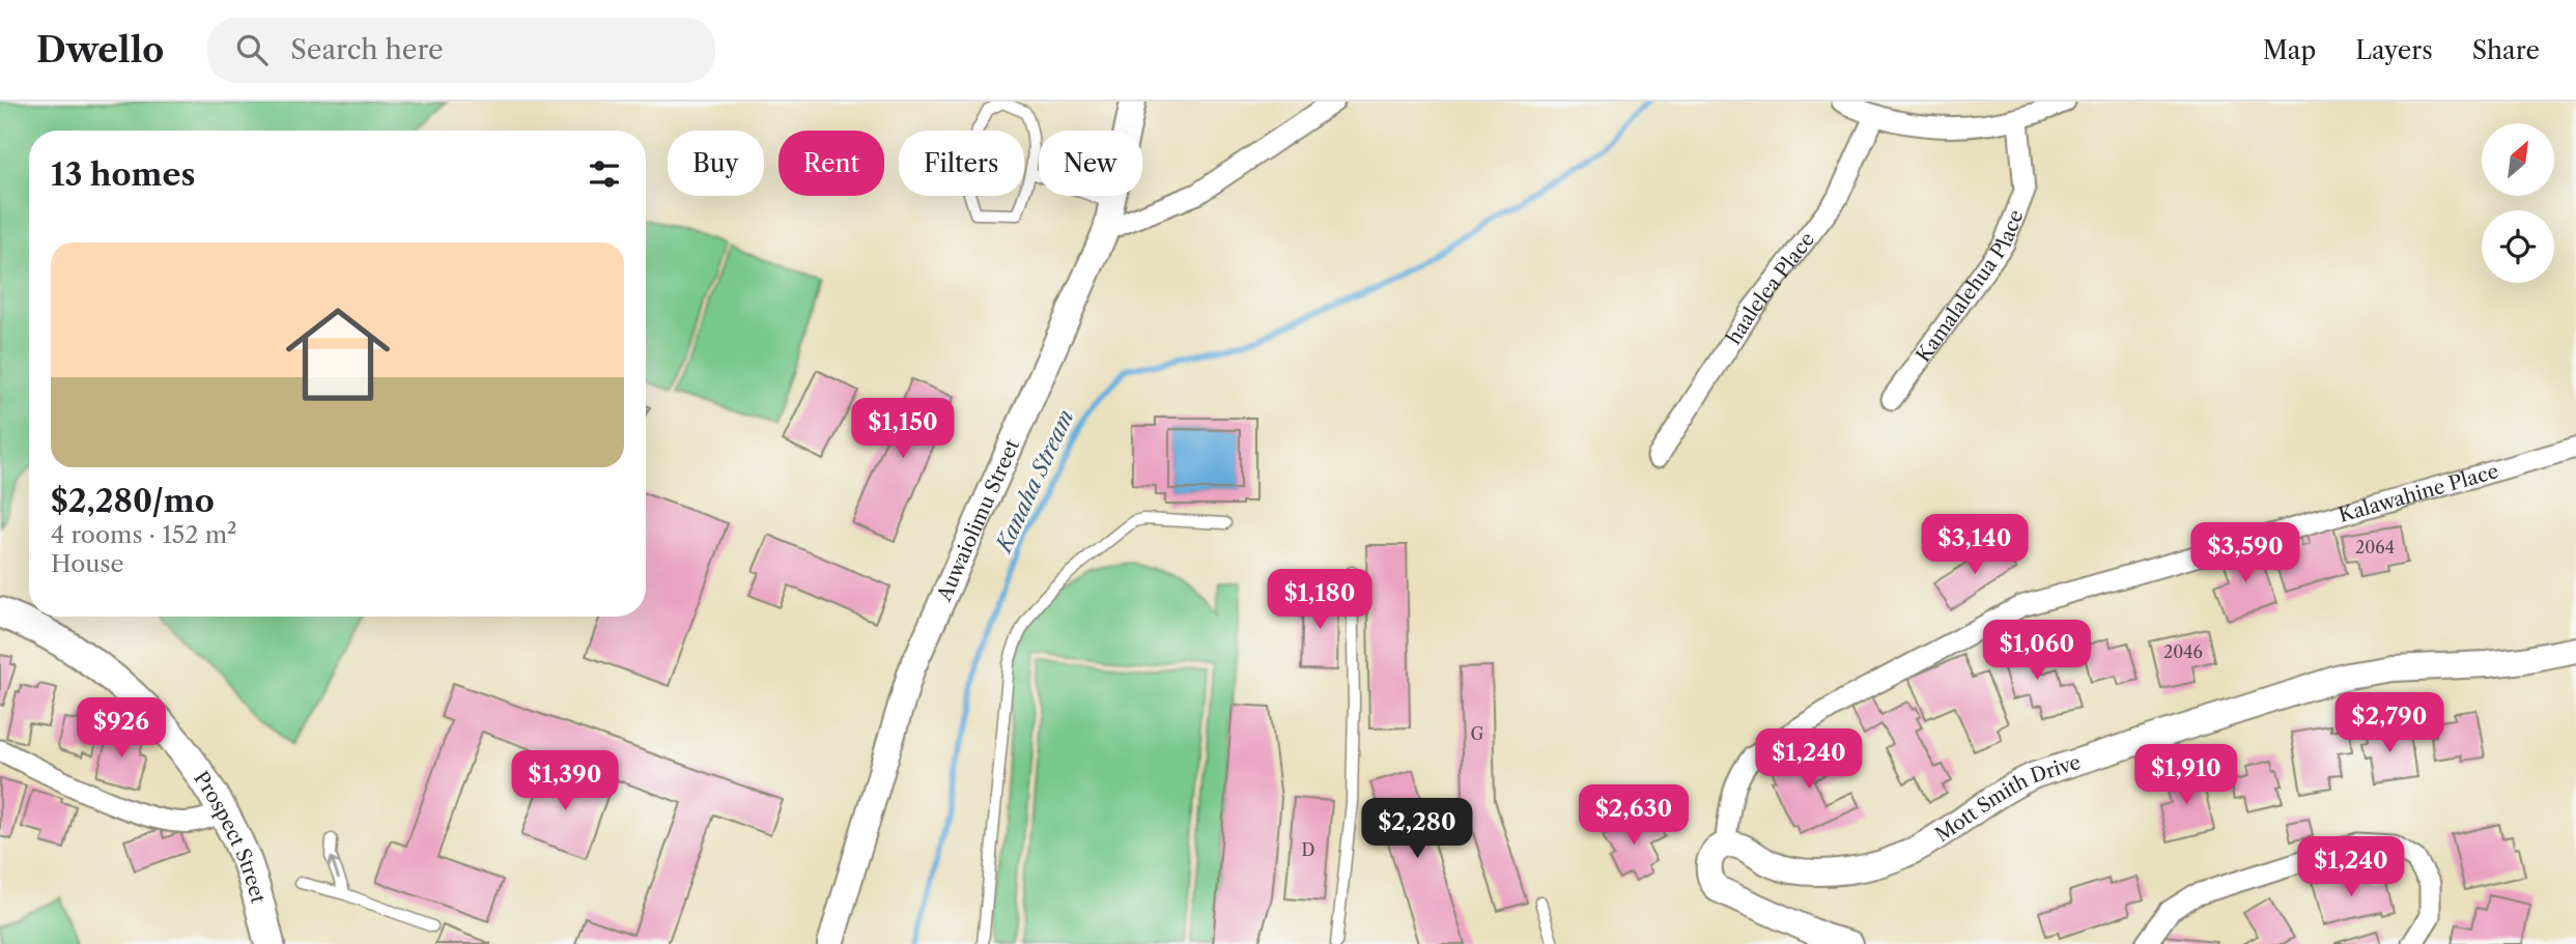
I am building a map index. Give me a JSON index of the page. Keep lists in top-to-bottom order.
{
  "streets": {
    "main road": ["Prospect Street"],
    "street": [
      "Kamalalehua Place",
      "haalelea Place",
      "Kalawahine Place",
      "Auwaiolimu Street",
      "Mott Smith Drive"
    ]
  },
  "crossings": [
    ["Kalawahine Place", "Mott Smith Drive"]
  ],
  "water": ["Kanaha Stream"],
  "house_numbers": [
    "2064",
    "2046",
    "G",
    "D"
  ],
  "north": "top right",
  "page": {
    "header": "Dwello",
    "search": "Search here",
    "nav": ["Map", "Layers", "Share"],
    "chip": [
      "Buy",
      "Rent",
      "Filters",
      "New"
    ],
    "heading": "13 homes",
    "list": [
      {
        "name": "$2,280/mo",
        "note": "4 rooms · 152 m² · House"
      }
    ],
    "price": [
      "$1,150",
      "$3,140",
      "$3,590",
      "$1,180",
      "$1,060",
      "$2,790",
      "$926",
      "$1,240",
      "$1,910",
      "$1,390",
      "$2,630",
      "$2,280",
      "$1,240"
    ]
  }
}
